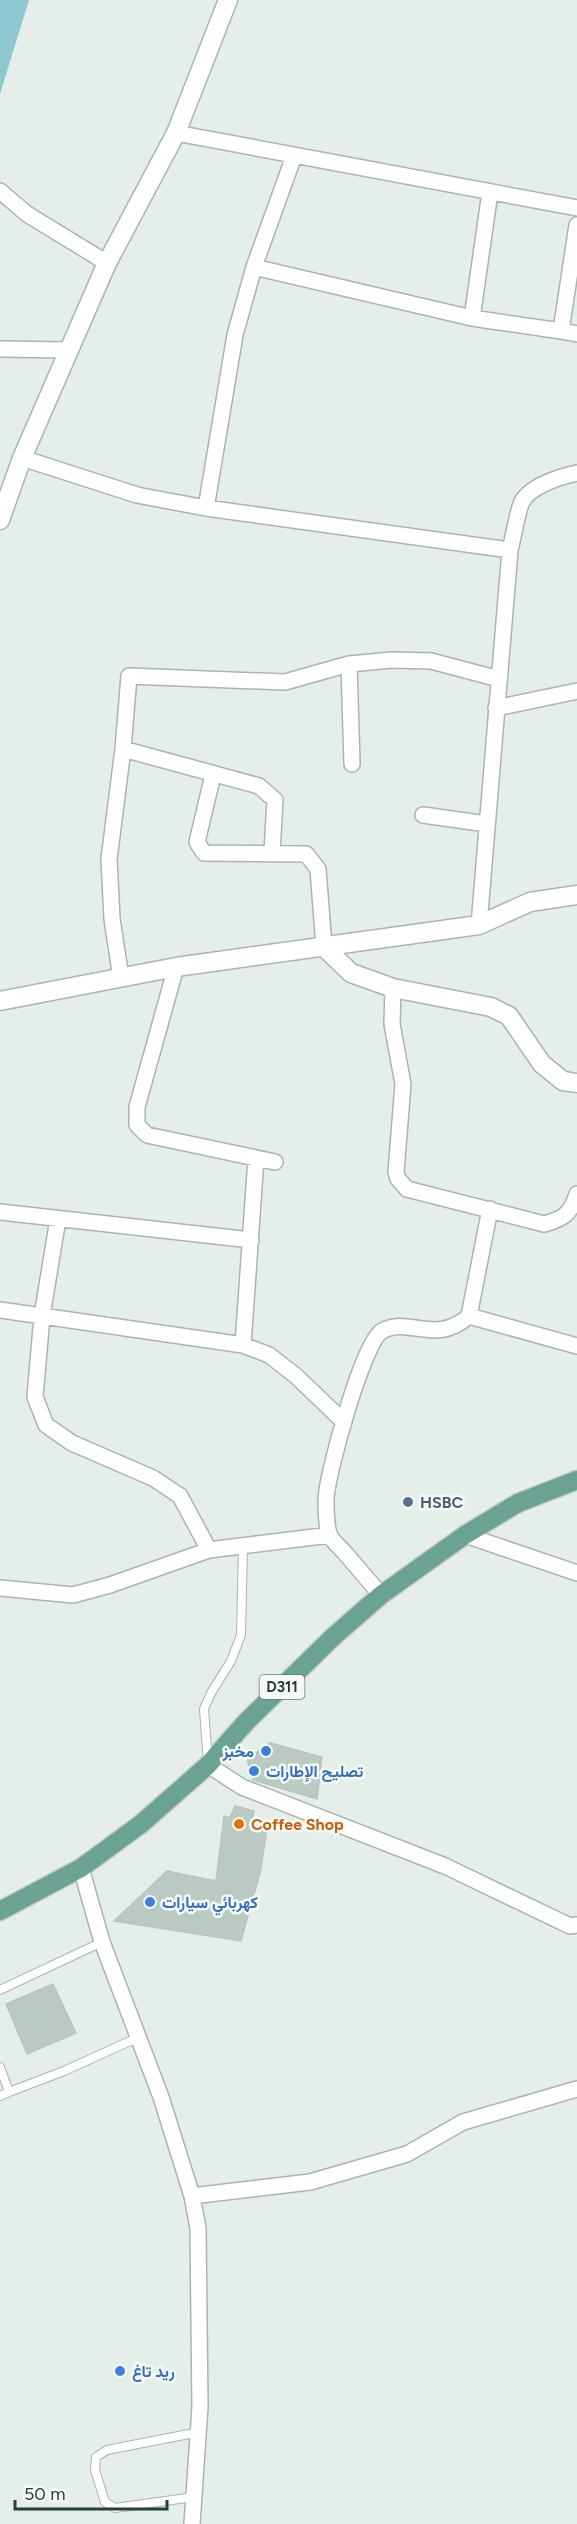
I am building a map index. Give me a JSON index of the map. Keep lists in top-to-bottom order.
{
  "streets": {
    "main road": ["D311"]
  },
  "places": [
    "HSBC",
    "مخبز",
    "تصليح الإطارات",
    "Coffee Shop",
    "كهربائي سيارات",
    "ريد تاغ"
  ],
  "scale_bar": "50 m"
}
